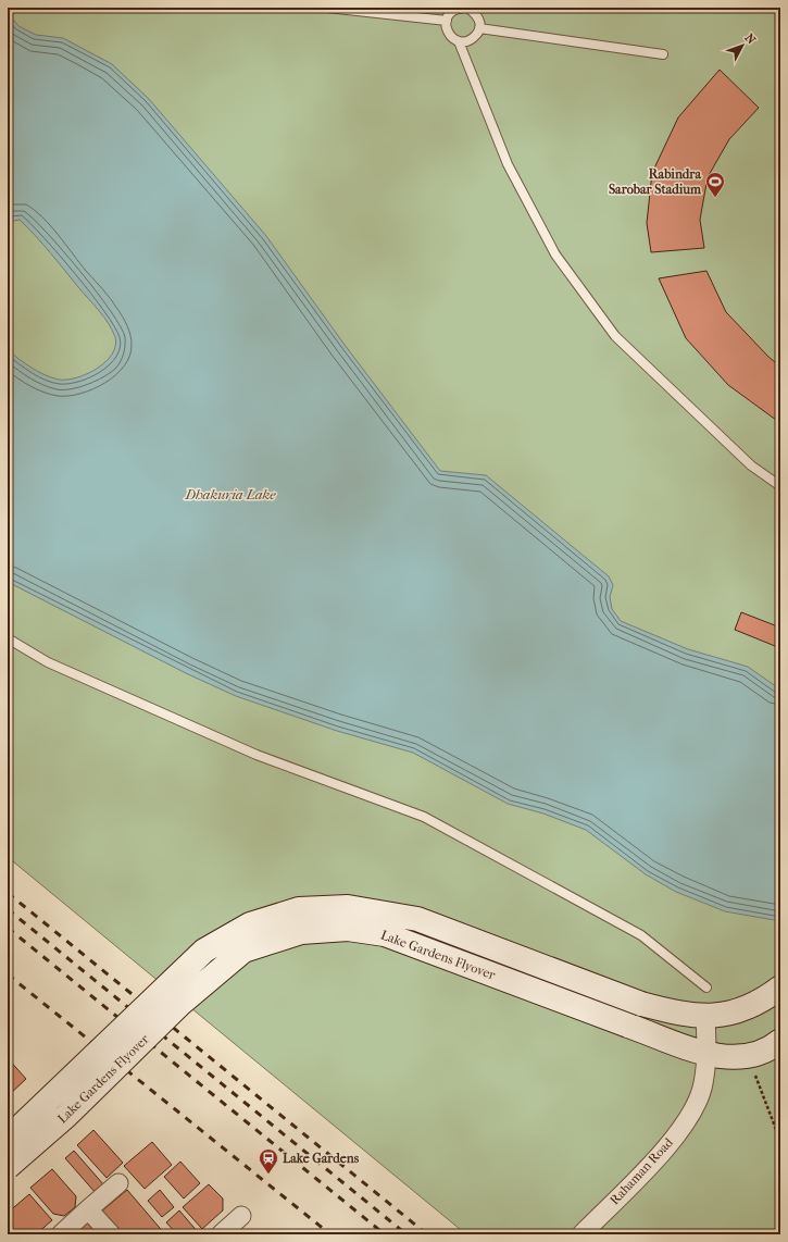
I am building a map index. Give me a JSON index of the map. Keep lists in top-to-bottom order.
{
  "streets": {
    "main road": ["Lake Gardens Flyover"],
    "street": ["Rahaman Road"]
  },
  "crossings": [
    ["Lake Gardens Flyover", "Rahaman Road"]
  ],
  "water": ["Dhakuria Lake"],
  "places": {
    "sports": ["Rabindra Sarobar Stadium"],
    "station": ["Lake Gardens"]
  },
  "north": "top right"
}
